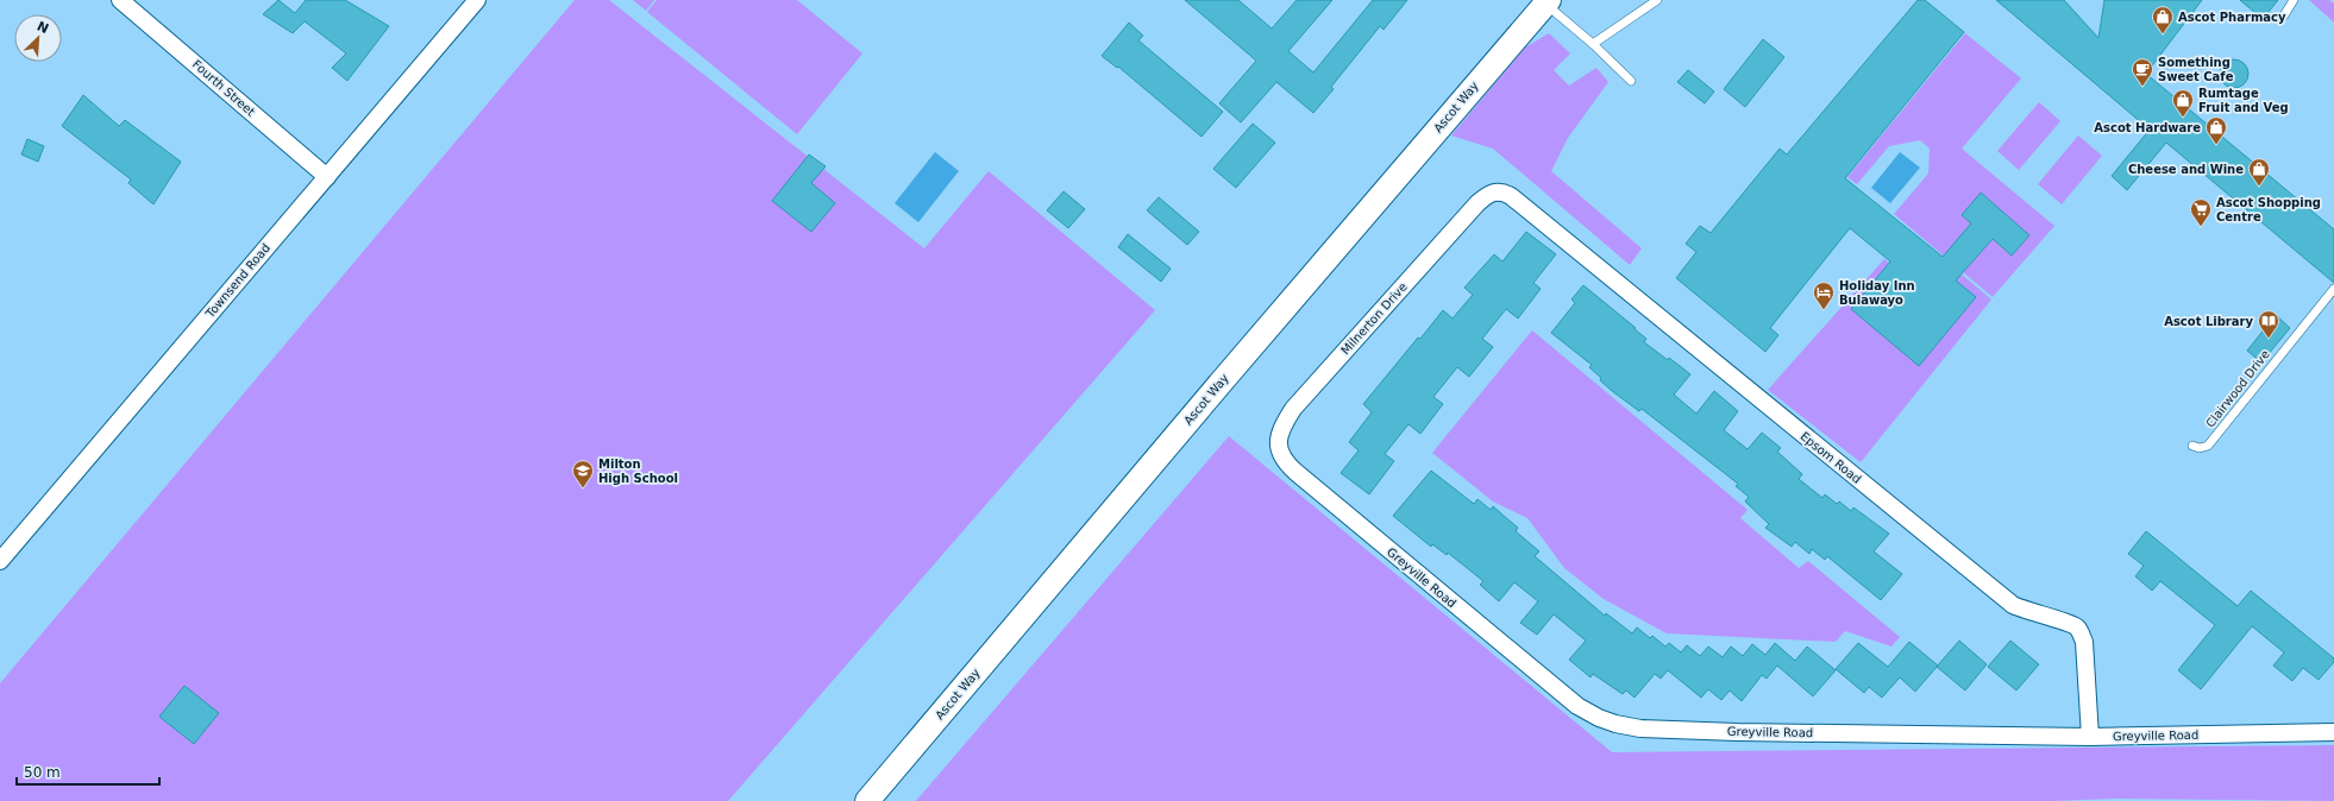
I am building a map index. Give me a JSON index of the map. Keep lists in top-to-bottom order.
{
  "streets": {
    "main road": ["Ascot Way"],
    "street": [
      "Fourth Street",
      "Townsend Road",
      "Milnerton Drive",
      "Epsom Road",
      "Greyville Road"
    ],
    "lane": ["Clairwood Drive"]
  },
  "crossings": [
    ["Fourth Street", "Townsend Road"],
    ["Milnerton Drive", "Epsom Road"],
    ["Milnerton Drive", "Greyville Road"],
    ["Epsom Road", "Greyville Road"]
  ],
  "places": {
    "shop": [
      "Ascot Pharmacy",
      "Rumtage Fruit and Veg",
      "Ascot Hardware",
      "Cheese and Wine"
    ],
    "cafe": ["Something Sweet Cafe"],
    "supermarket": ["Ascot Shopping Centre"],
    "hotel": ["Holiday Inn Bulawayo"],
    "library": ["Ascot Library"],
    "school or university": ["Milton High School"]
  },
  "scale_bar": "50 m",
  "north": "top right"
}
